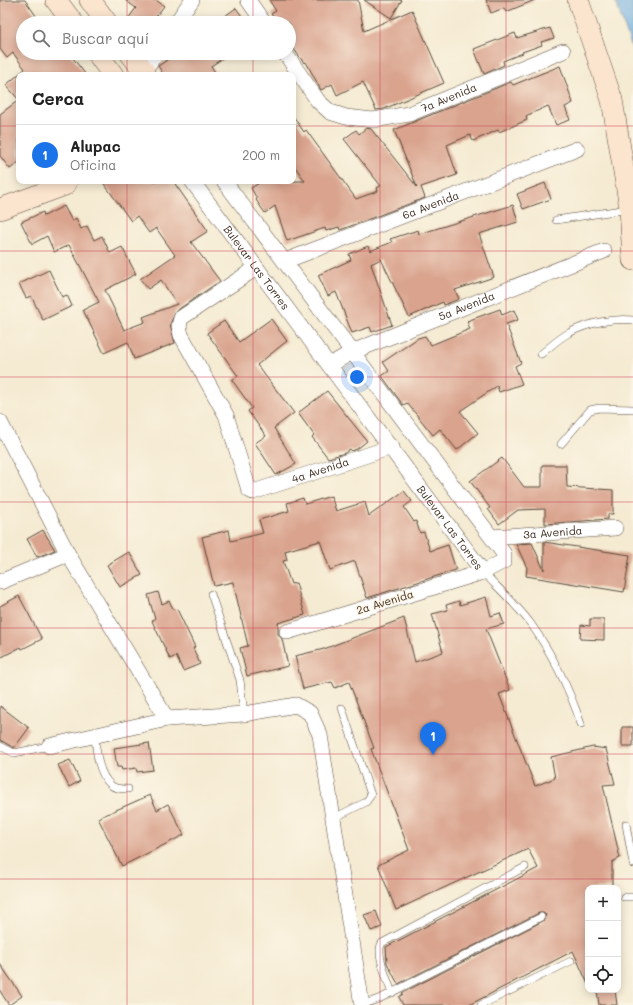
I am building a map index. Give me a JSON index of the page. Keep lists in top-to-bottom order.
{
  "streets": {
    "street": [
      "7a Avenida",
      "6a Avenida",
      "Bulevar Las Torres",
      "5a Avenida",
      "4a Avenida",
      "3a Avenida",
      "2a Avenida"
    ]
  },
  "crossings": [
    ["6a Avenida", "Bulevar Las Torres"],
    ["Bulevar Las Torres", "5a Avenida"],
    ["Bulevar Las Torres", "4a Avenida"],
    ["Bulevar Las Torres", "3a Avenida"],
    ["Bulevar Las Torres", "2a Avenida"]
  ],
  "page": {
    "search": "Buscar aquí",
    "heading": "Cerca",
    "list": [
      {
        "mark": "1",
        "name": "Alupac",
        "note": "Oficina",
        "value": "200 m"
      }
    ],
    "pins": "1",
    "map_buttons": ["+", "−"]
  }
}
